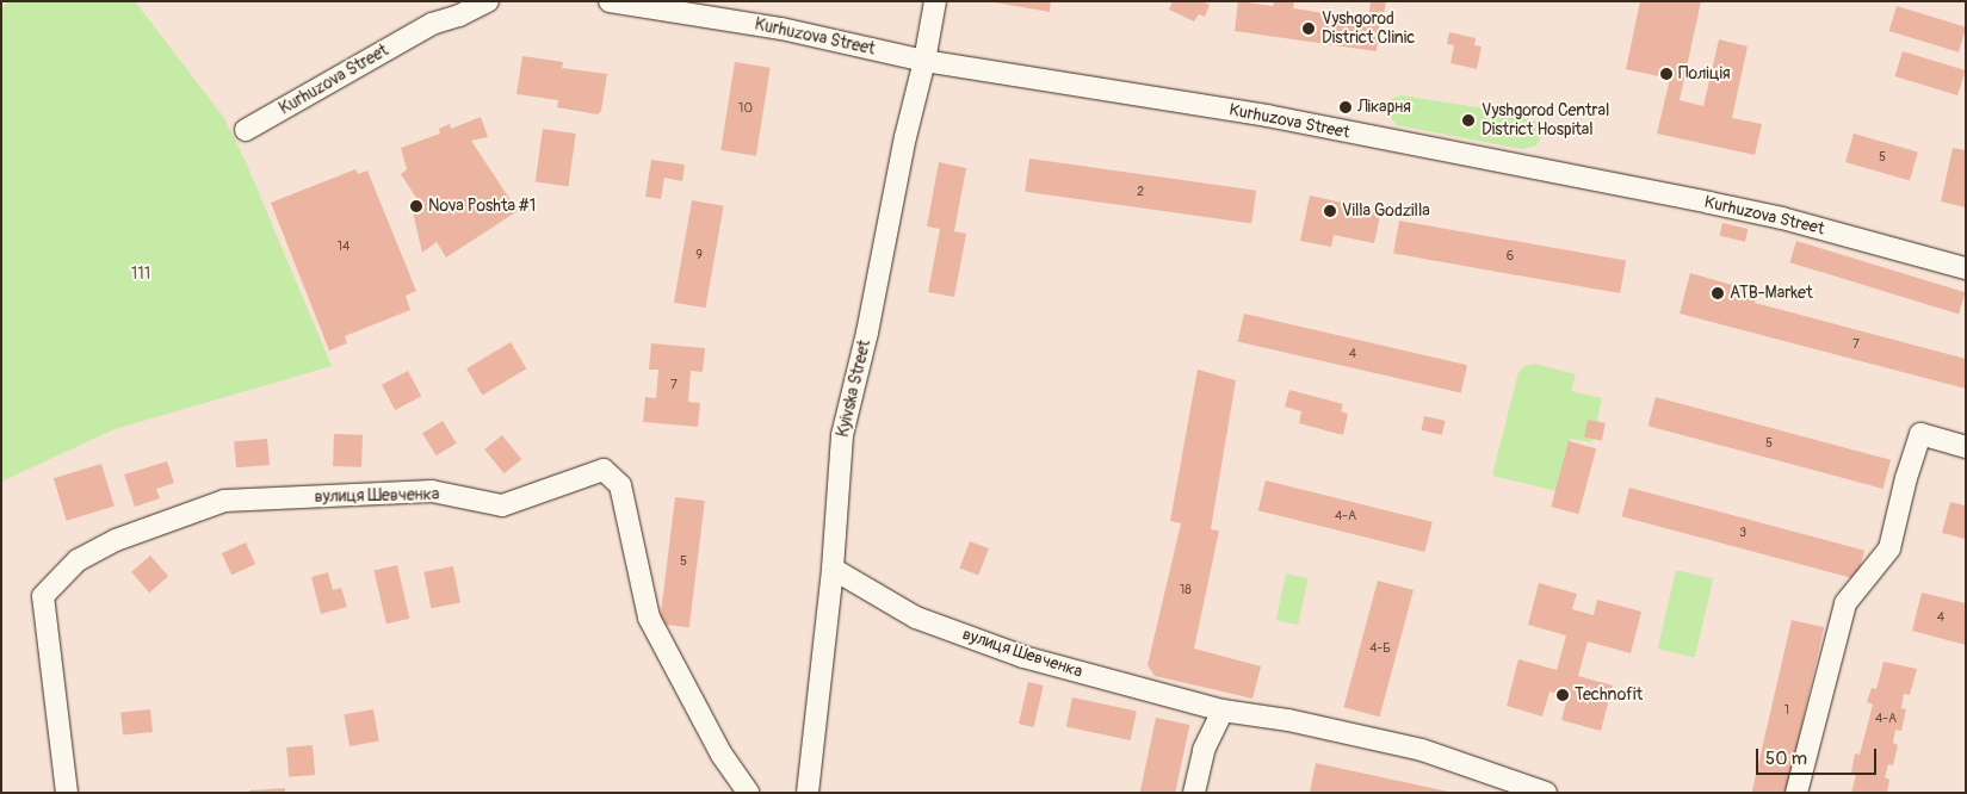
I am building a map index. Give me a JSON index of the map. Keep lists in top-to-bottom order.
{
  "streets": {
    "street": ["Kurhuzova Street", "Kyivska Street", "вулиця Шевченка"]
  },
  "crossings": [
    ["Kurhuzova Street", "Kyivska Street"],
    ["Kyivska Street", "вулиця Шевченка"]
  ],
  "parks": ["111"],
  "places": [
    "Vyshgorod District Clinic",
    "Поліція",
    "Лікарня",
    "Vyshgorod Central District Hospital",
    "Nova Poshta #1",
    "Villa Godzilla",
    "ATB-Market",
    "Technofit"
  ],
  "house_numbers": [
    "10",
    "5",
    "2",
    "14",
    "9",
    "6",
    "7",
    "4",
    "7",
    "5",
    "4-А",
    "3",
    "5",
    "18",
    "4",
    "4-Б",
    "1",
    "4-А"
  ],
  "scale_bar": "50 m"
}
